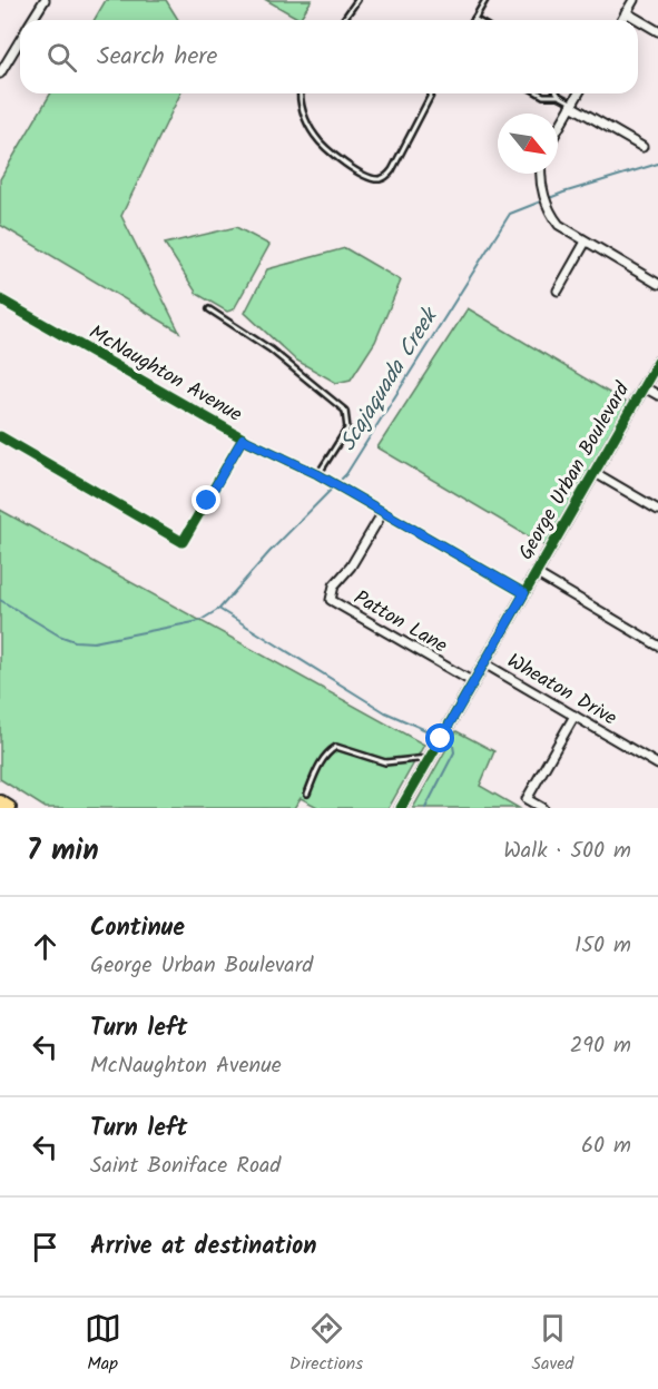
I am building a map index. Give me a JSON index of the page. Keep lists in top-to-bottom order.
{
  "streets": {
    "street": [
      "McNaughton Avenue",
      "George Urban Boulevard",
      "Patton Lane",
      "Wheaton Drive"
    ]
  },
  "crossings": [
    ["McNaughton Avenue", "George Urban Boulevard"],
    ["McNaughton Avenue", "Patton Lane"],
    ["George Urban Boulevard", "Patton Lane"],
    ["George Urban Boulevard", "Wheaton Drive"]
  ],
  "water": ["Scajaquada Creek"],
  "north": "bottom right",
  "page": {
    "search": "Search here",
    "heading": ["7 min", "Walk · 500 m"],
    "list": [
      ["Continue", "George Urban Boulevard", "150 m"],
      ["Turn left", "McNaughton Avenue", "290 m"],
      ["Turn left", "Saint Boniface Road", "60 m"],
      "Arrive at destination"
    ],
    "nav": ["Map", "Directions", "Saved"]
  }
}
